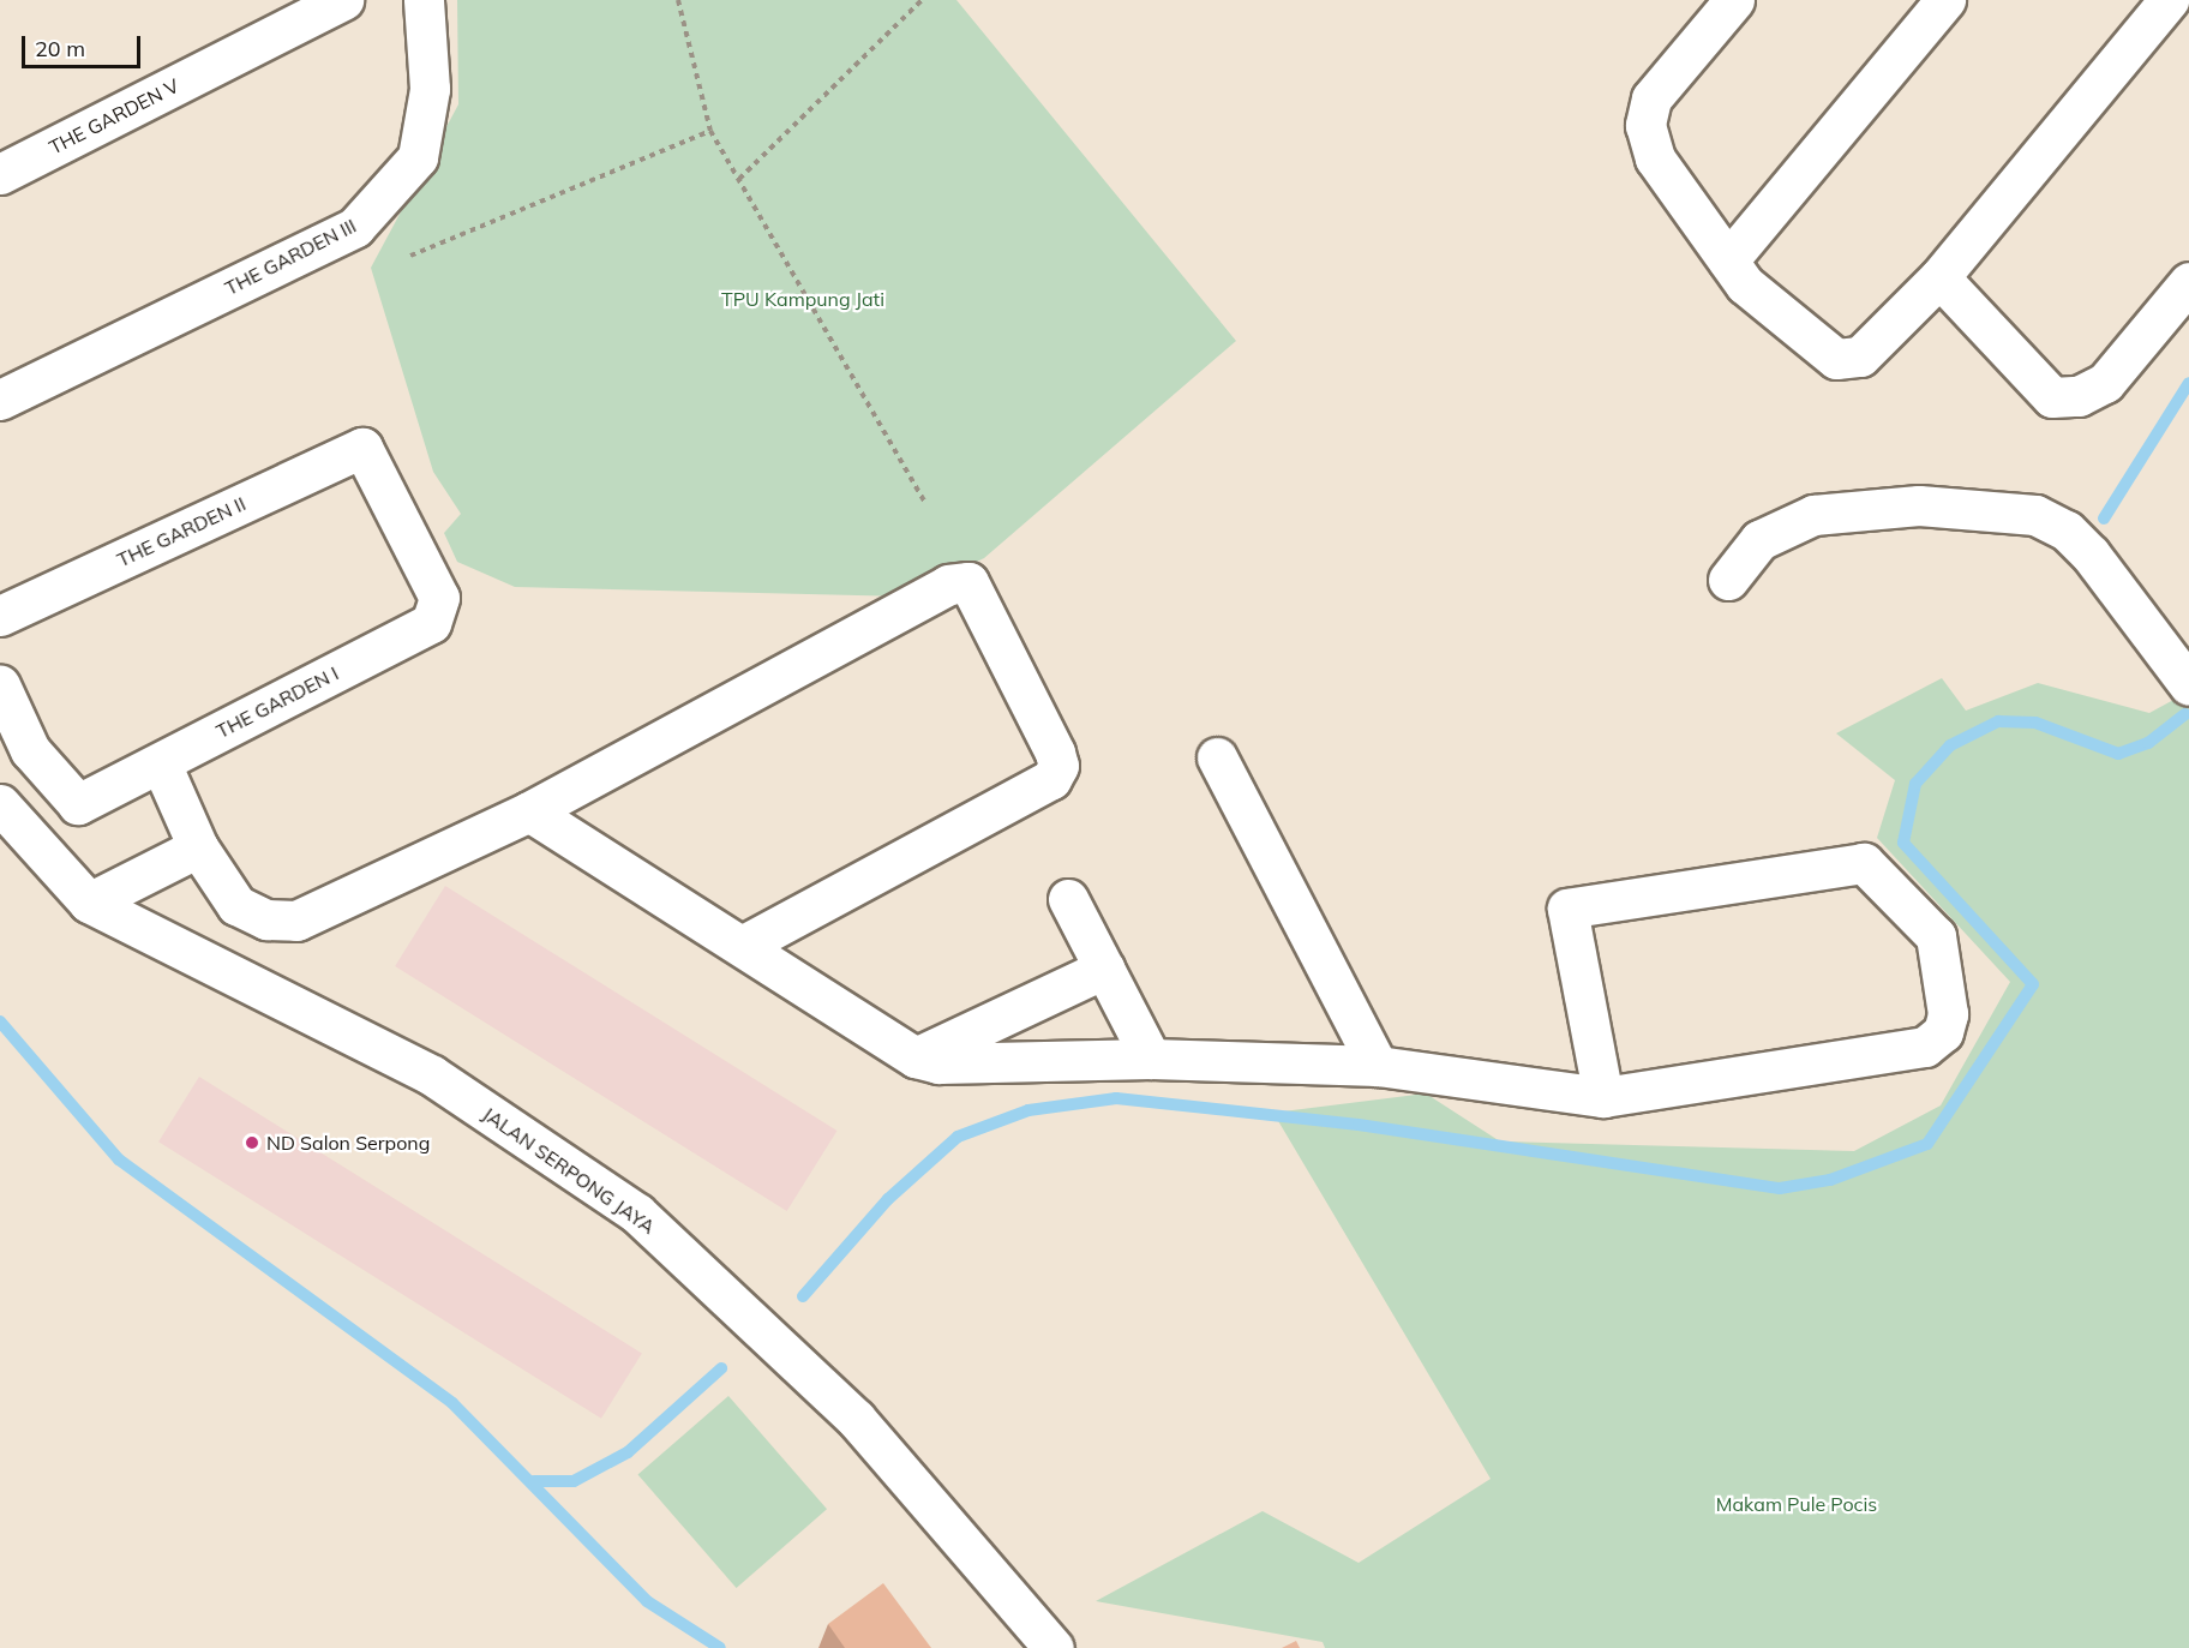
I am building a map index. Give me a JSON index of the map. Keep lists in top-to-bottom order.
{
  "streets": {
    "street": [
      "THE GARDEN V",
      "THE GARDEN III",
      "THE GARDEN II",
      "THE GARDEN I",
      "JALAN SERPONG JAYA"
    ]
  },
  "crossings": [
    ["THE GARDEN II", "THE GARDEN I"]
  ],
  "parks": ["TPU Kampung Jati", "Makam Pule Pocis"],
  "places": ["ND Salon Serpong"],
  "scale_bar": "20 m"
}
